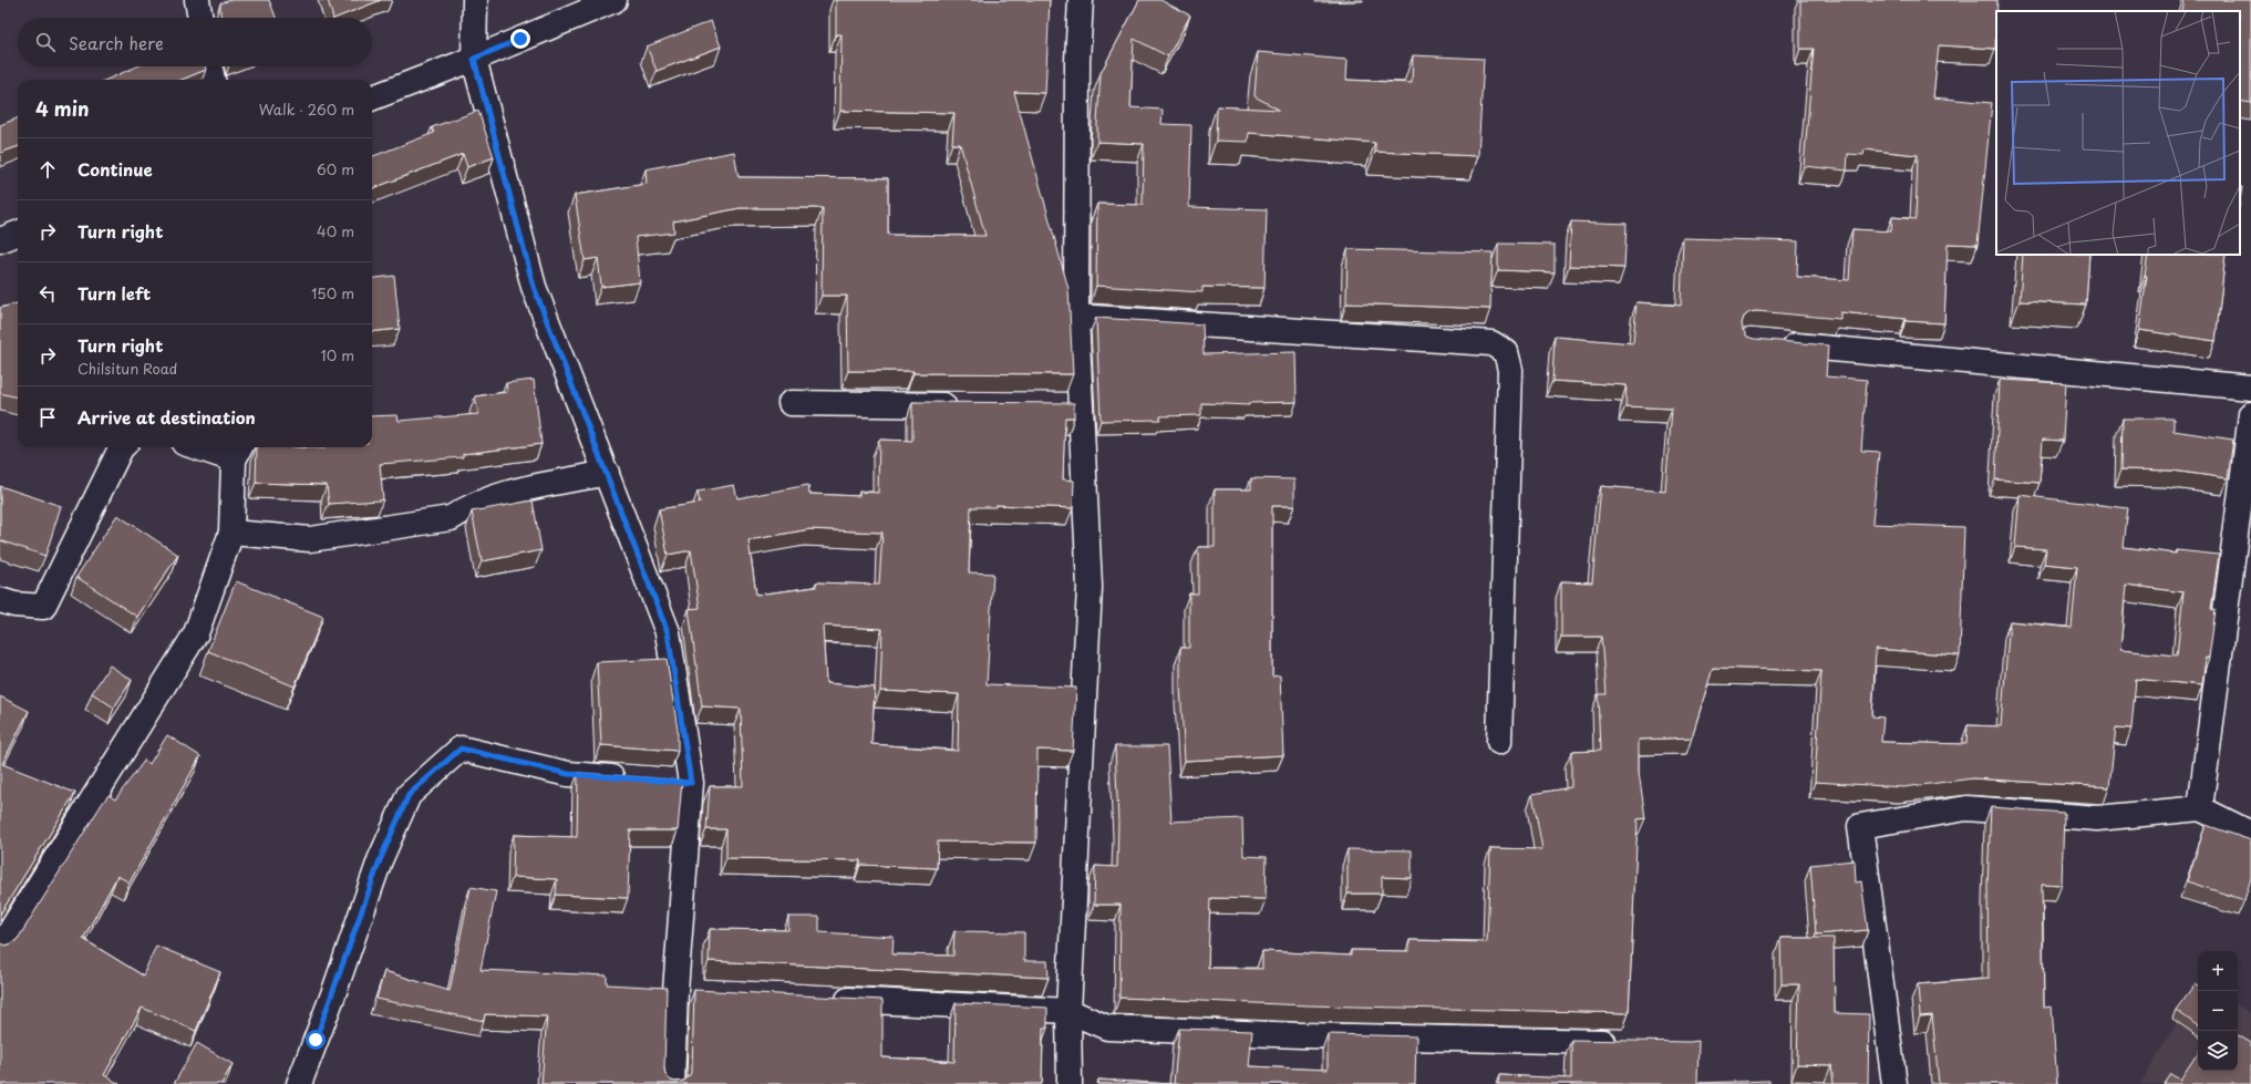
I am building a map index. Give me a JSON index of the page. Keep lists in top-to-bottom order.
{
  "page": {
    "search": "Search here",
    "heading": ["4 min", "Walk · 260 m"],
    "list": [
      ["Continue", "60 m"],
      ["Turn right", "40 m"],
      ["Turn left", "150 m"],
      ["Turn right", "Chilsitun Road", "10 m"],
      "Arrive at destination"
    ],
    "map_buttons": ["+", "−"]
  }
}
